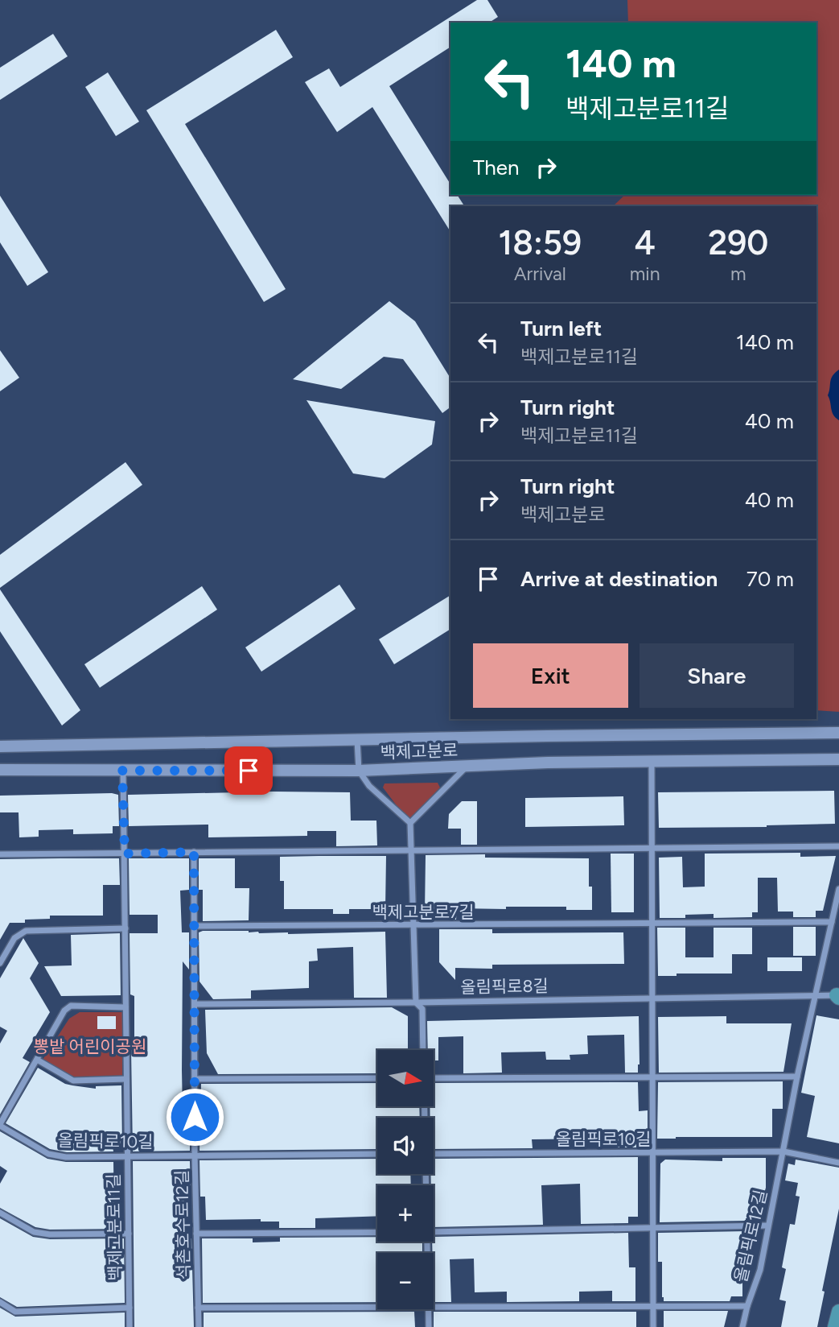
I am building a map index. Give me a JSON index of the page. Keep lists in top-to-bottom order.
{
  "streets": {
    "main road": ["백제고분로"],
    "street": [
      "백제고분로7길",
      "올림픽로8길",
      "올림픽로10길",
      "석촌호수로12길",
      "백제고분로11길",
      "올림픽로12길"
    ]
  },
  "crossings": [
    ["백제고분로", "백제고분로11길"],
    ["백제고분로7길", "석촌호수로12길"],
    ["올림픽로8길", "석촌호수로12길"],
    ["올림픽로10길", "석촌호수로12길"],
    ["올림픽로10길", "백제고분로11길"],
    ["올림픽로10길", "올림픽로12길"]
  ],
  "parks": ["뽕밭 어린이공원"],
  "north": "right",
  "page": {
    "turn": ["140 m", "백제고분로11길"],
    "then": "Then",
    "eta": [
      "18:59",
      "Arrival",
      "4",
      "min",
      "290",
      "m"
    ],
    "list": [
      {
        "name": "Turn left",
        "note": "백제고분로11길",
        "value": "140 m"
      },
      {
        "name": "Turn right",
        "note": "백제고분로11길",
        "value": "40 m"
      },
      {
        "name": "Turn right",
        "note": "백제고분로",
        "value": "40 m"
      },
      {
        "name": "Arrive at destination",
        "value": "70 m"
      }
    ],
    "buttons": ["Exit", "Share"],
    "map_buttons": ["+", "−"]
  }
}
